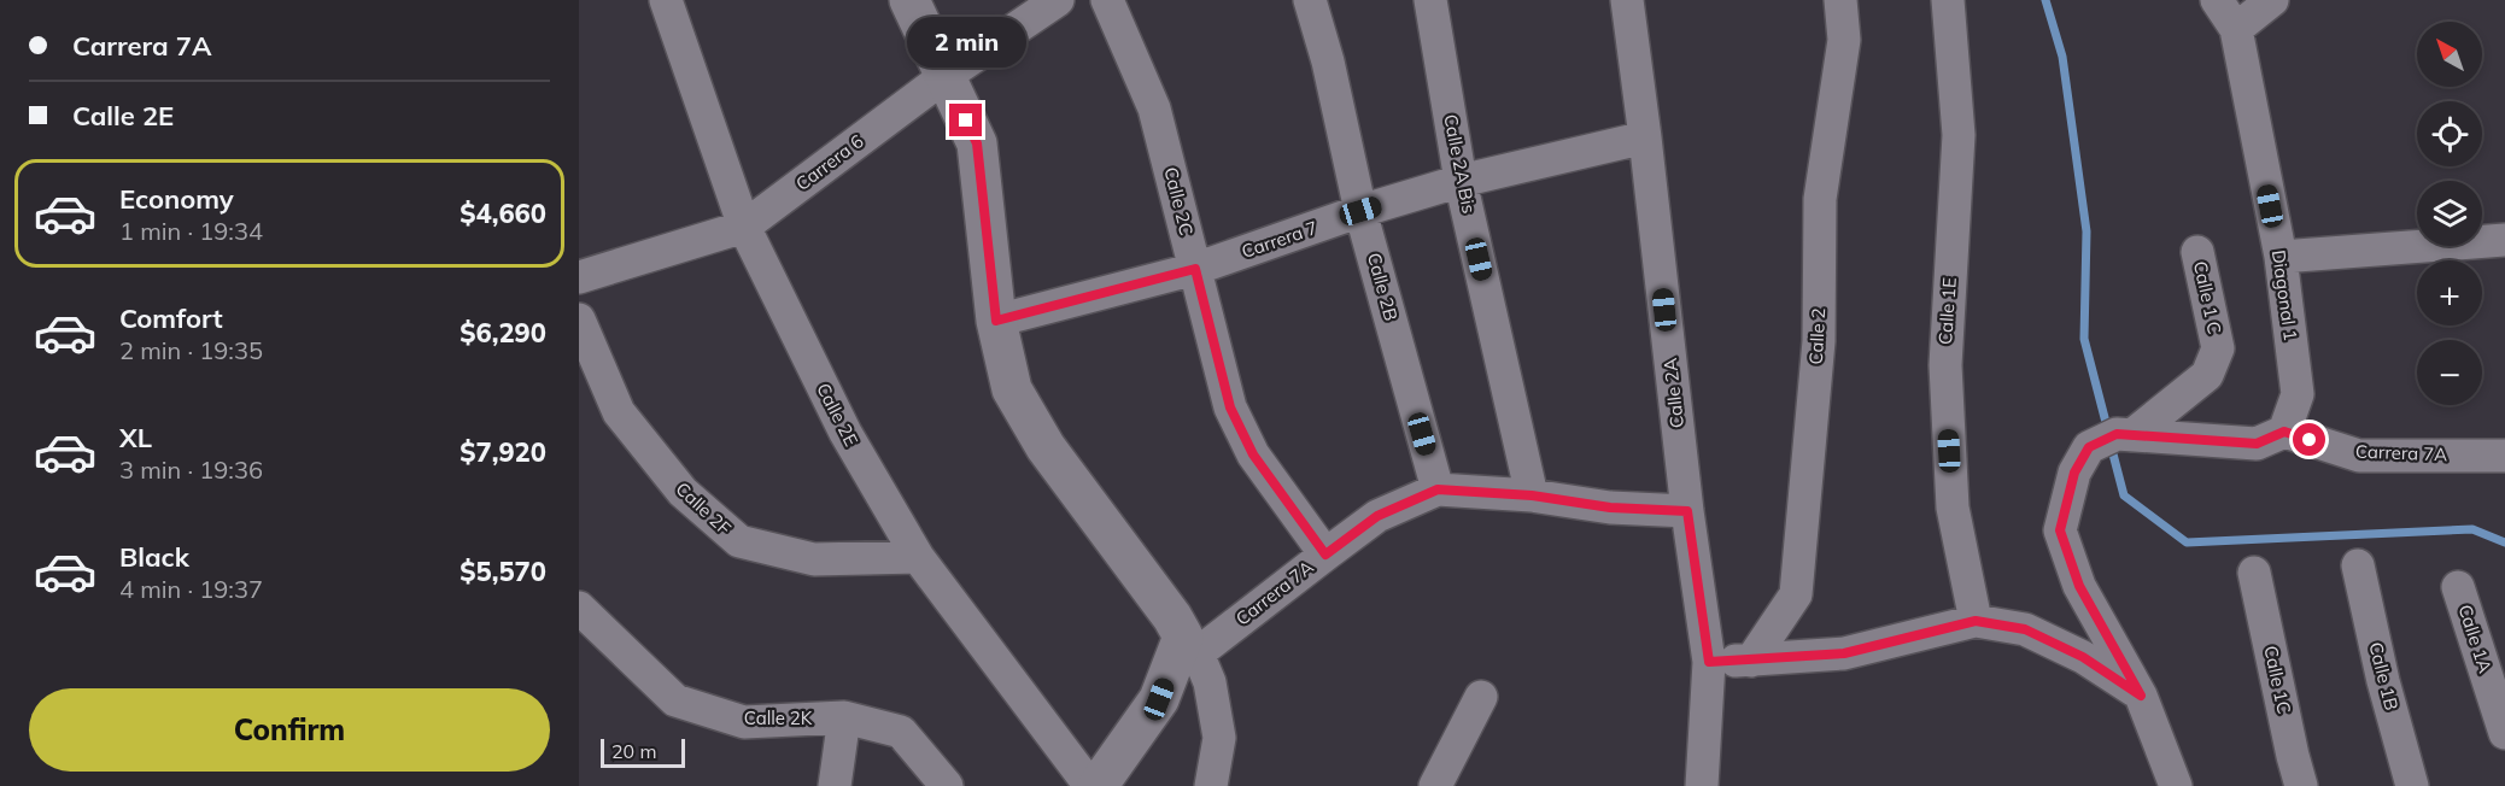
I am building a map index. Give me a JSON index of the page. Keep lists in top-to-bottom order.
{
  "streets": {
    "street": [
      "Carrera 6",
      "Calle 2A Bis",
      "Calle 2C",
      "Carrera 7",
      "Calle 2B",
      "Diagonal 1",
      "Calle 1 C",
      "Calle 1E",
      "Calle 2",
      "Calle 2A",
      "Calle 2E",
      "Carrera 7A",
      "Calle 2F",
      "Calle 1A",
      "Calle 1B",
      "Calle 1C",
      "Calle 2K"
    ]
  },
  "crossings": [
    ["Carrera 6", "Calle 2E"],
    ["Calle 2A Bis", "Carrera 7"],
    ["Calle 2A Bis", "Carrera 7A"],
    ["Calle 2C", "Carrera 7"],
    ["Calle 2C", "Carrera 7A"],
    ["Carrera 7", "Calle 2B"],
    ["Carrera 7", "Calle 2A"],
    ["Calle 2B", "Carrera 7A"],
    ["Diagonal 1", "Carrera 7A"],
    ["Calle 2A", "Carrera 7A"],
    ["Calle 2E", "Calle 2F"]
  ],
  "scale_bar": "20 m",
  "north": "top left",
  "page": {
    "banner": ["Carrera 7A", "Calle 2E"],
    "bubble": "2 min",
    "map_buttons": ["+", "−"],
    "list": [
      {
        "name": "Economy",
        "note": "1 min · 19:34",
        "value": "$4,660"
      },
      {
        "name": "Comfort",
        "note": "2 min · 19:35",
        "value": "$6,290"
      },
      {
        "name": "XL",
        "note": "3 min · 19:36",
        "value": "$7,920"
      },
      {
        "name": "Black",
        "note": "4 min · 19:37",
        "value": "$5,570"
      }
    ],
    "buttons": "Confirm",
    "scale": "20 m"
  }
}
